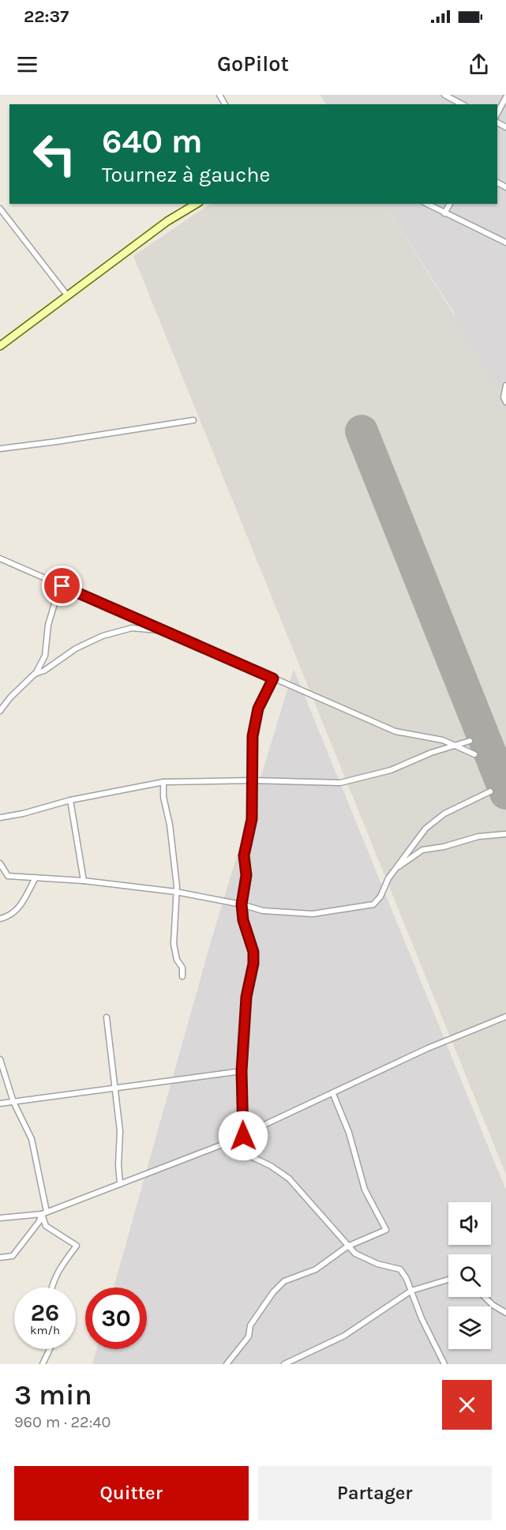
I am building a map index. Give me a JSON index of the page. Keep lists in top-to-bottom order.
{
  "page": {
    "status": "22:37",
    "header": "GoPilot",
    "turn": ["640 m", "Tournez à gauche"],
    "speed": "26 km/h",
    "limit": "30",
    "heading": ["3 min", "960 m · 22:40"],
    "buttons": ["Quitter", "Partager"]
  }
}
